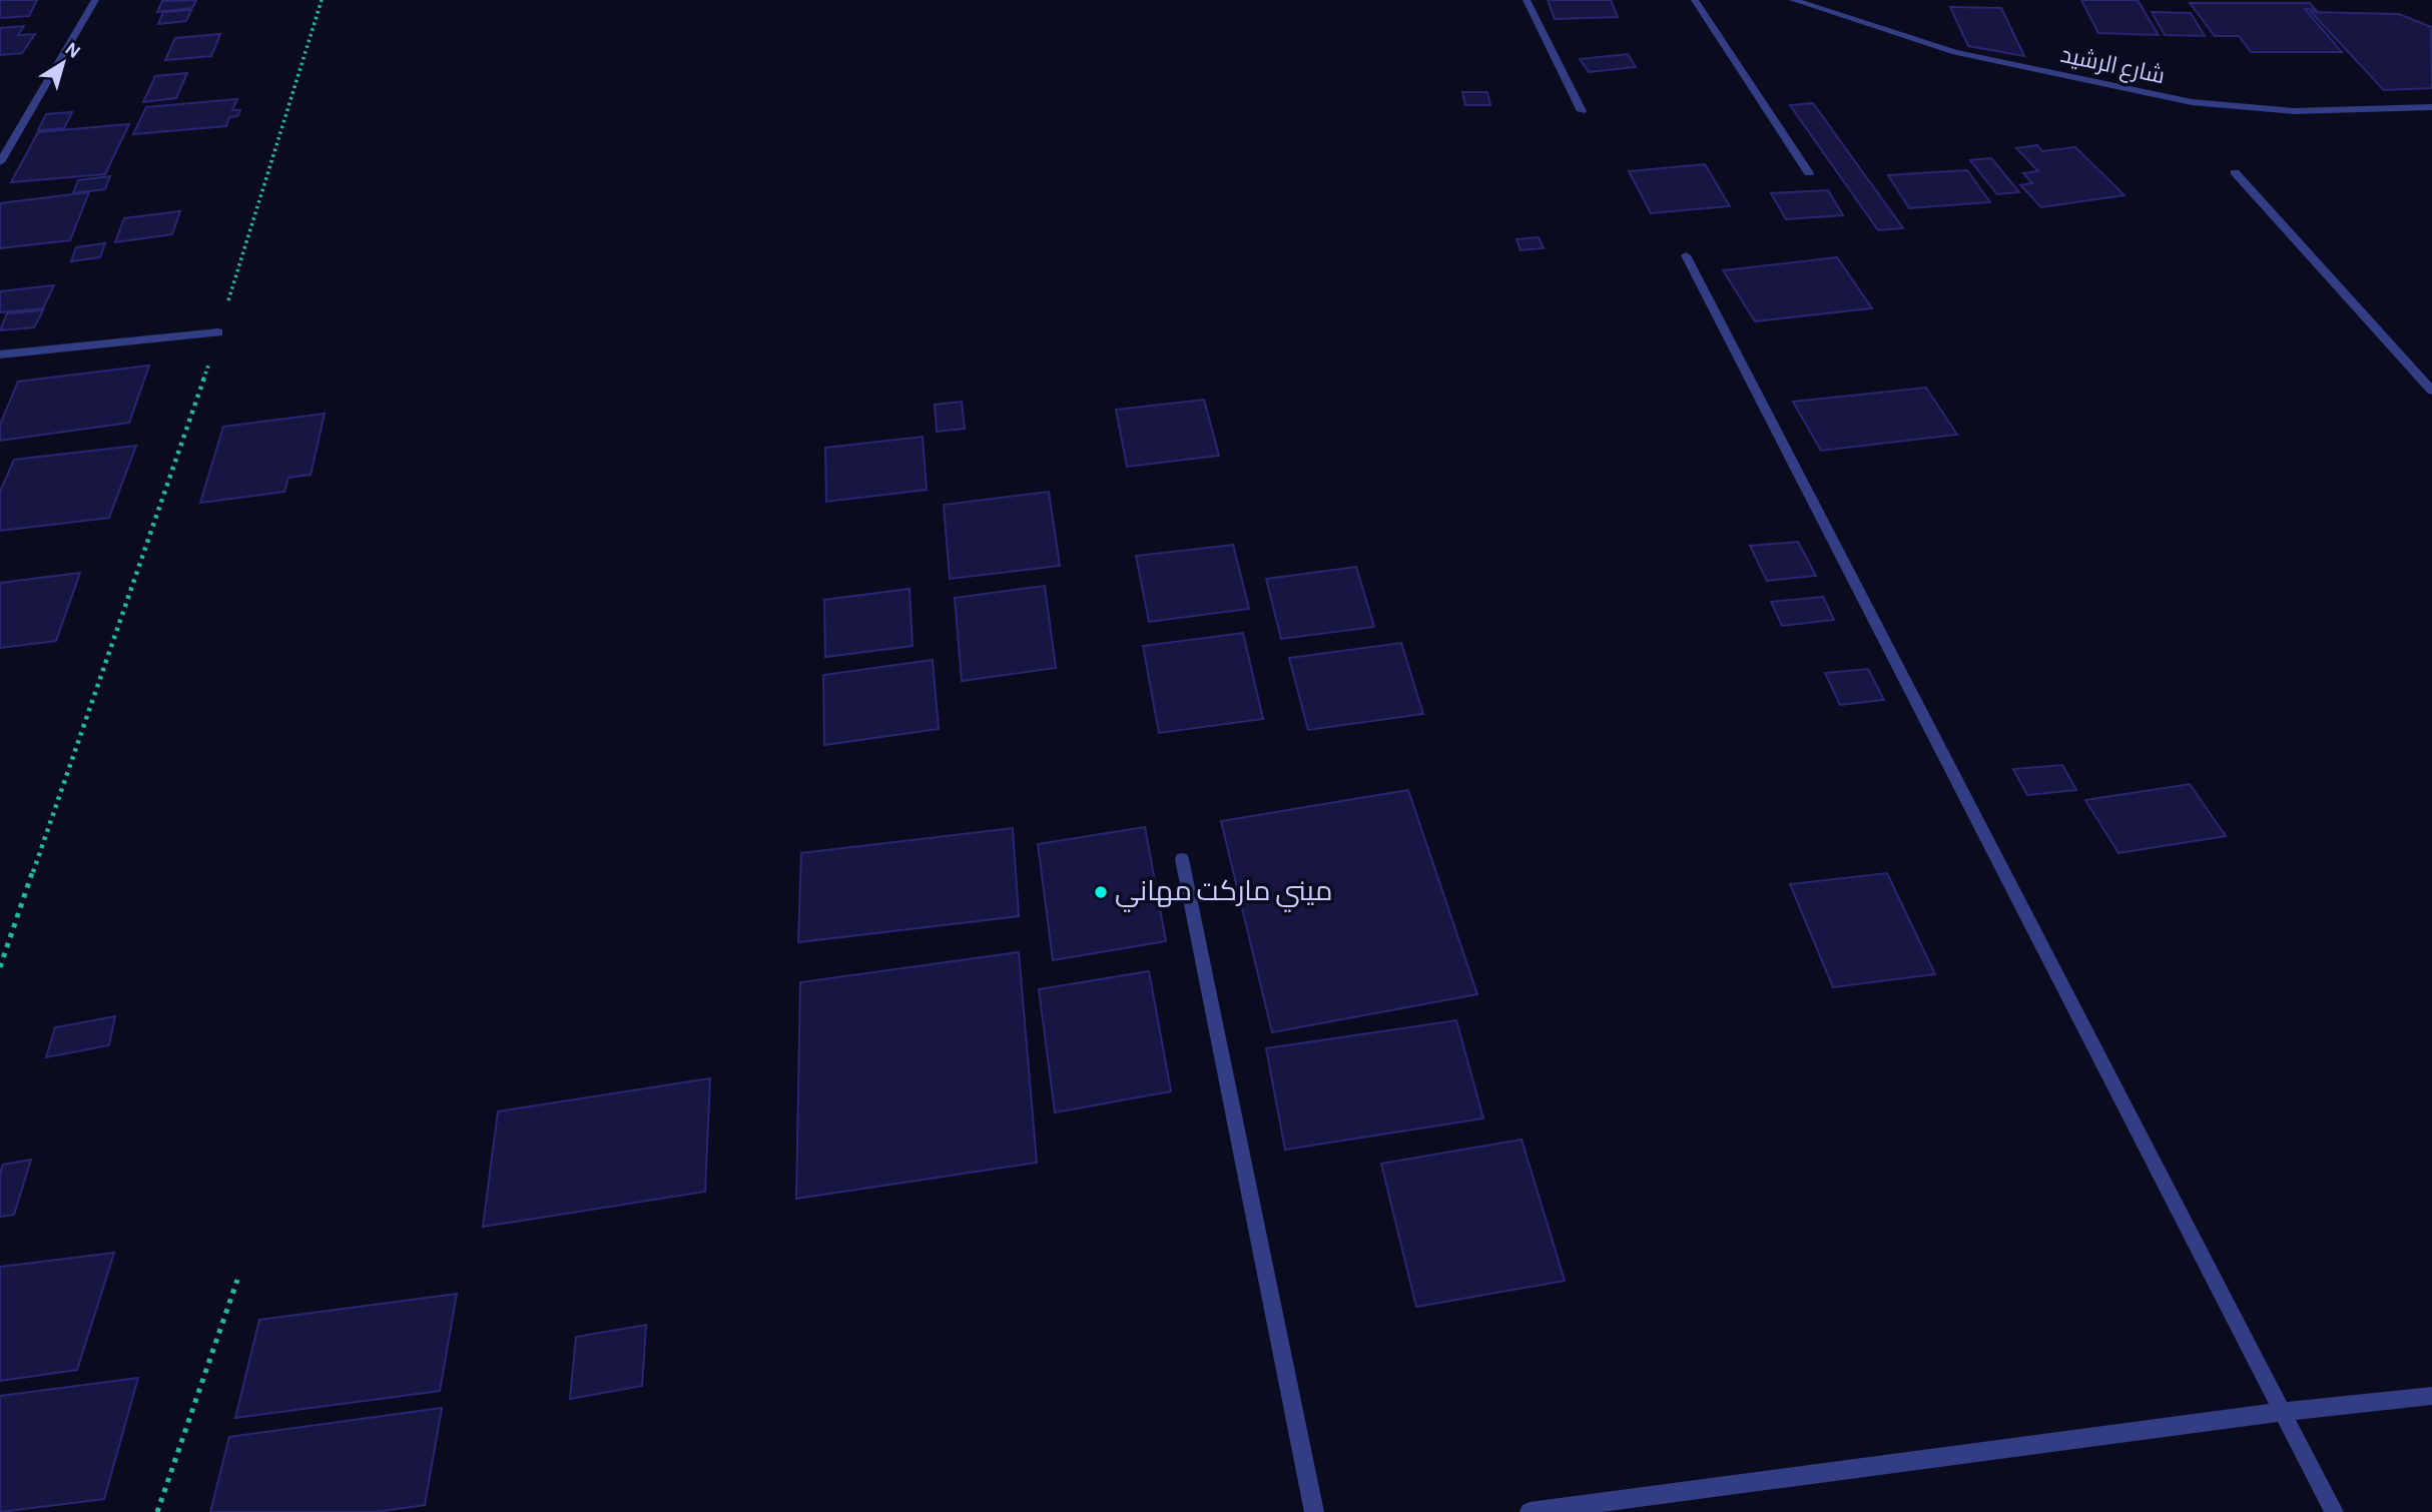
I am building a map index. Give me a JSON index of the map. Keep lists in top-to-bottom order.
{
  "streets": {
    "street": ["شارع الرشيد"]
  },
  "places": ["ميني ماركت مهاني"],
  "north": "top right"
}
